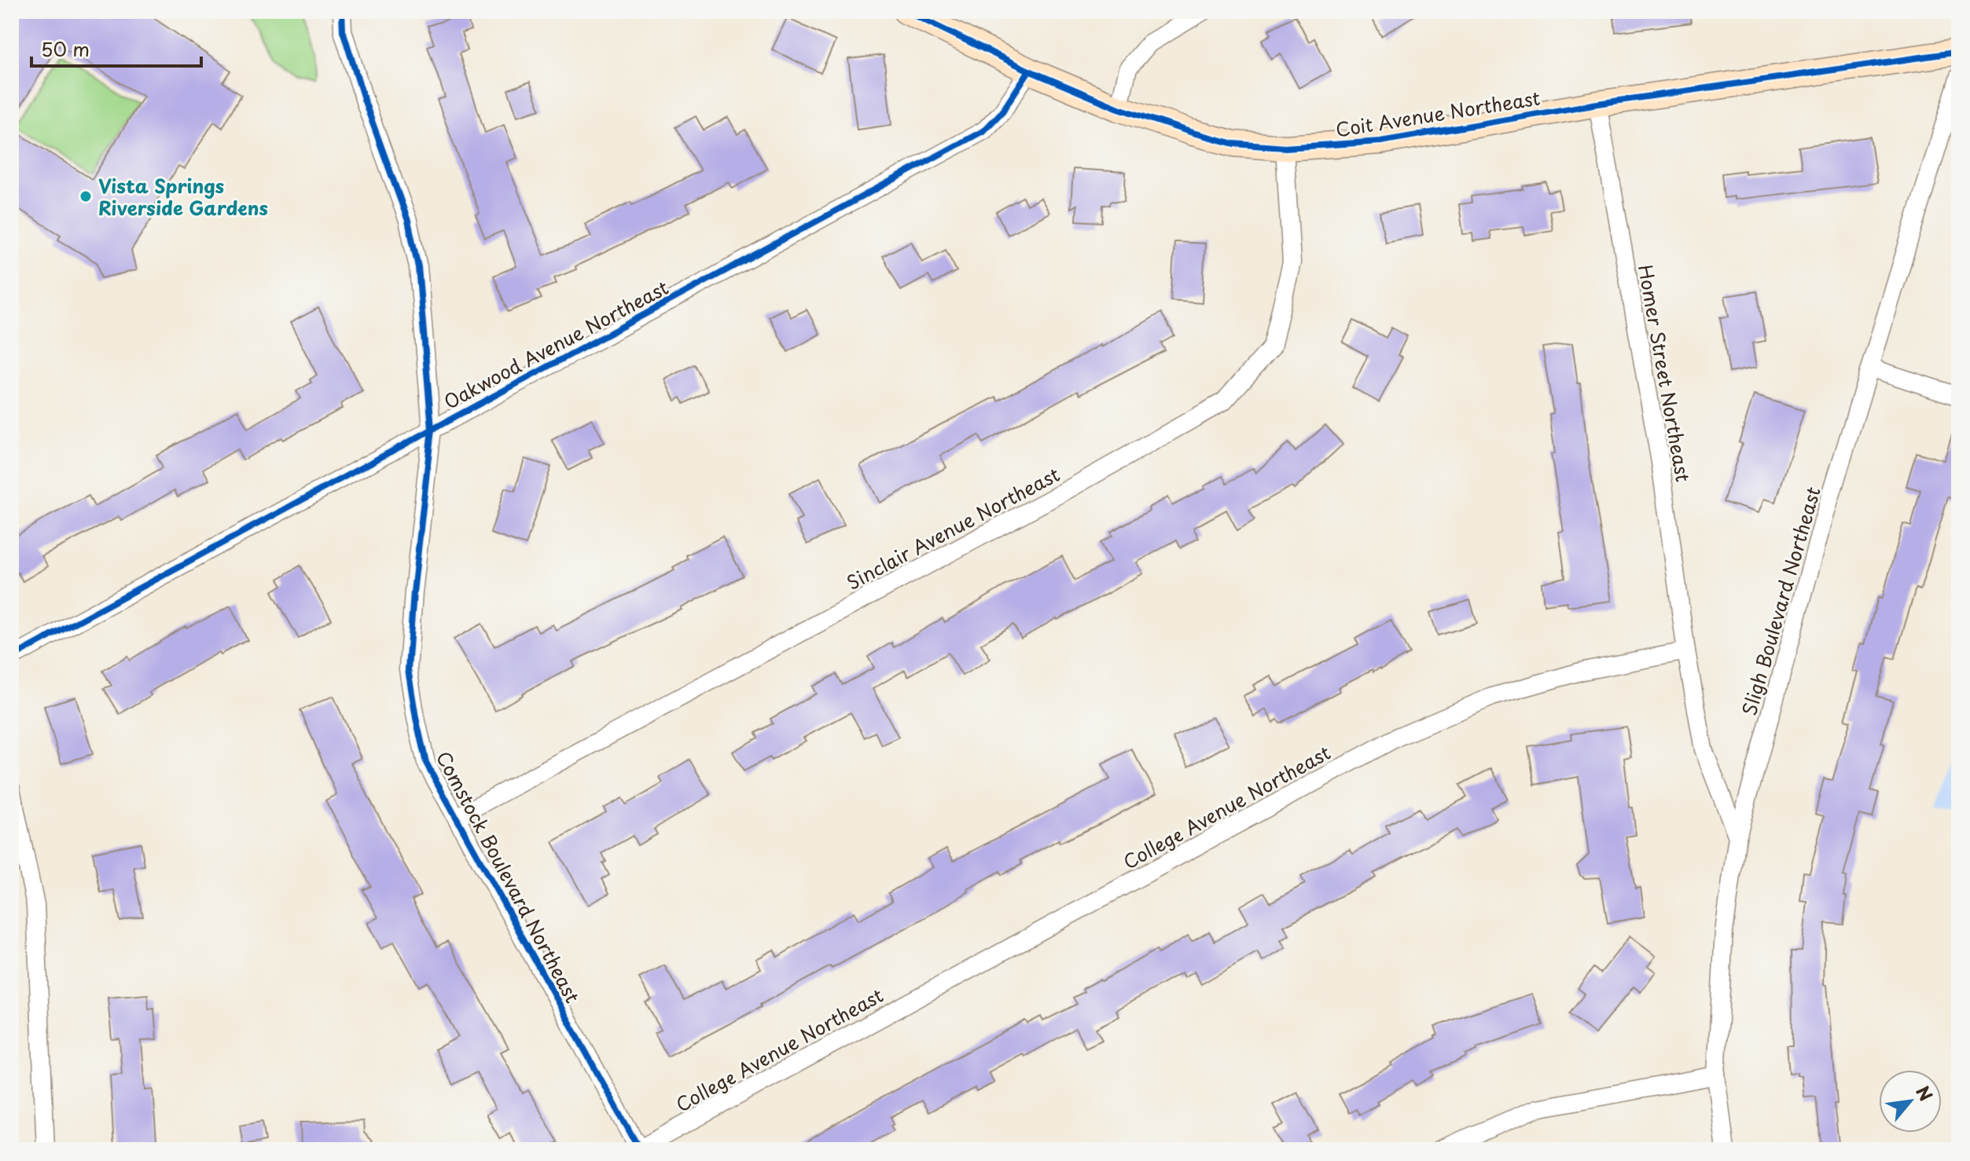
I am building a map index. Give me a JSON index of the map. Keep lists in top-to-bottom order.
{
  "streets": {
    "street": [
      "Coit Avenue Northeast",
      "Oakwood Avenue Northeast",
      "Homer Street Northeast",
      "Sinclair Avenue Northeast",
      "Sligh Boulevard Northeast",
      "College Avenue Northeast",
      "Comstock Boulevard Northeast"
    ]
  },
  "crossings": [
    ["Coit Avenue Northeast", "Oakwood Avenue Northeast"],
    ["Coit Avenue Northeast", "Homer Street Northeast"],
    ["Coit Avenue Northeast", "Sinclair Avenue Northeast"],
    ["Oakwood Avenue Northeast", "Comstock Boulevard Northeast"],
    ["Homer Street Northeast", "College Avenue Northeast"],
    ["Sinclair Avenue Northeast", "Comstock Boulevard Northeast"],
    ["College Avenue Northeast", "Comstock Boulevard Northeast"]
  ],
  "places": ["Vista Springs Riverside Gardens"],
  "scale_bar": "50 m",
  "north": "top right"
}
